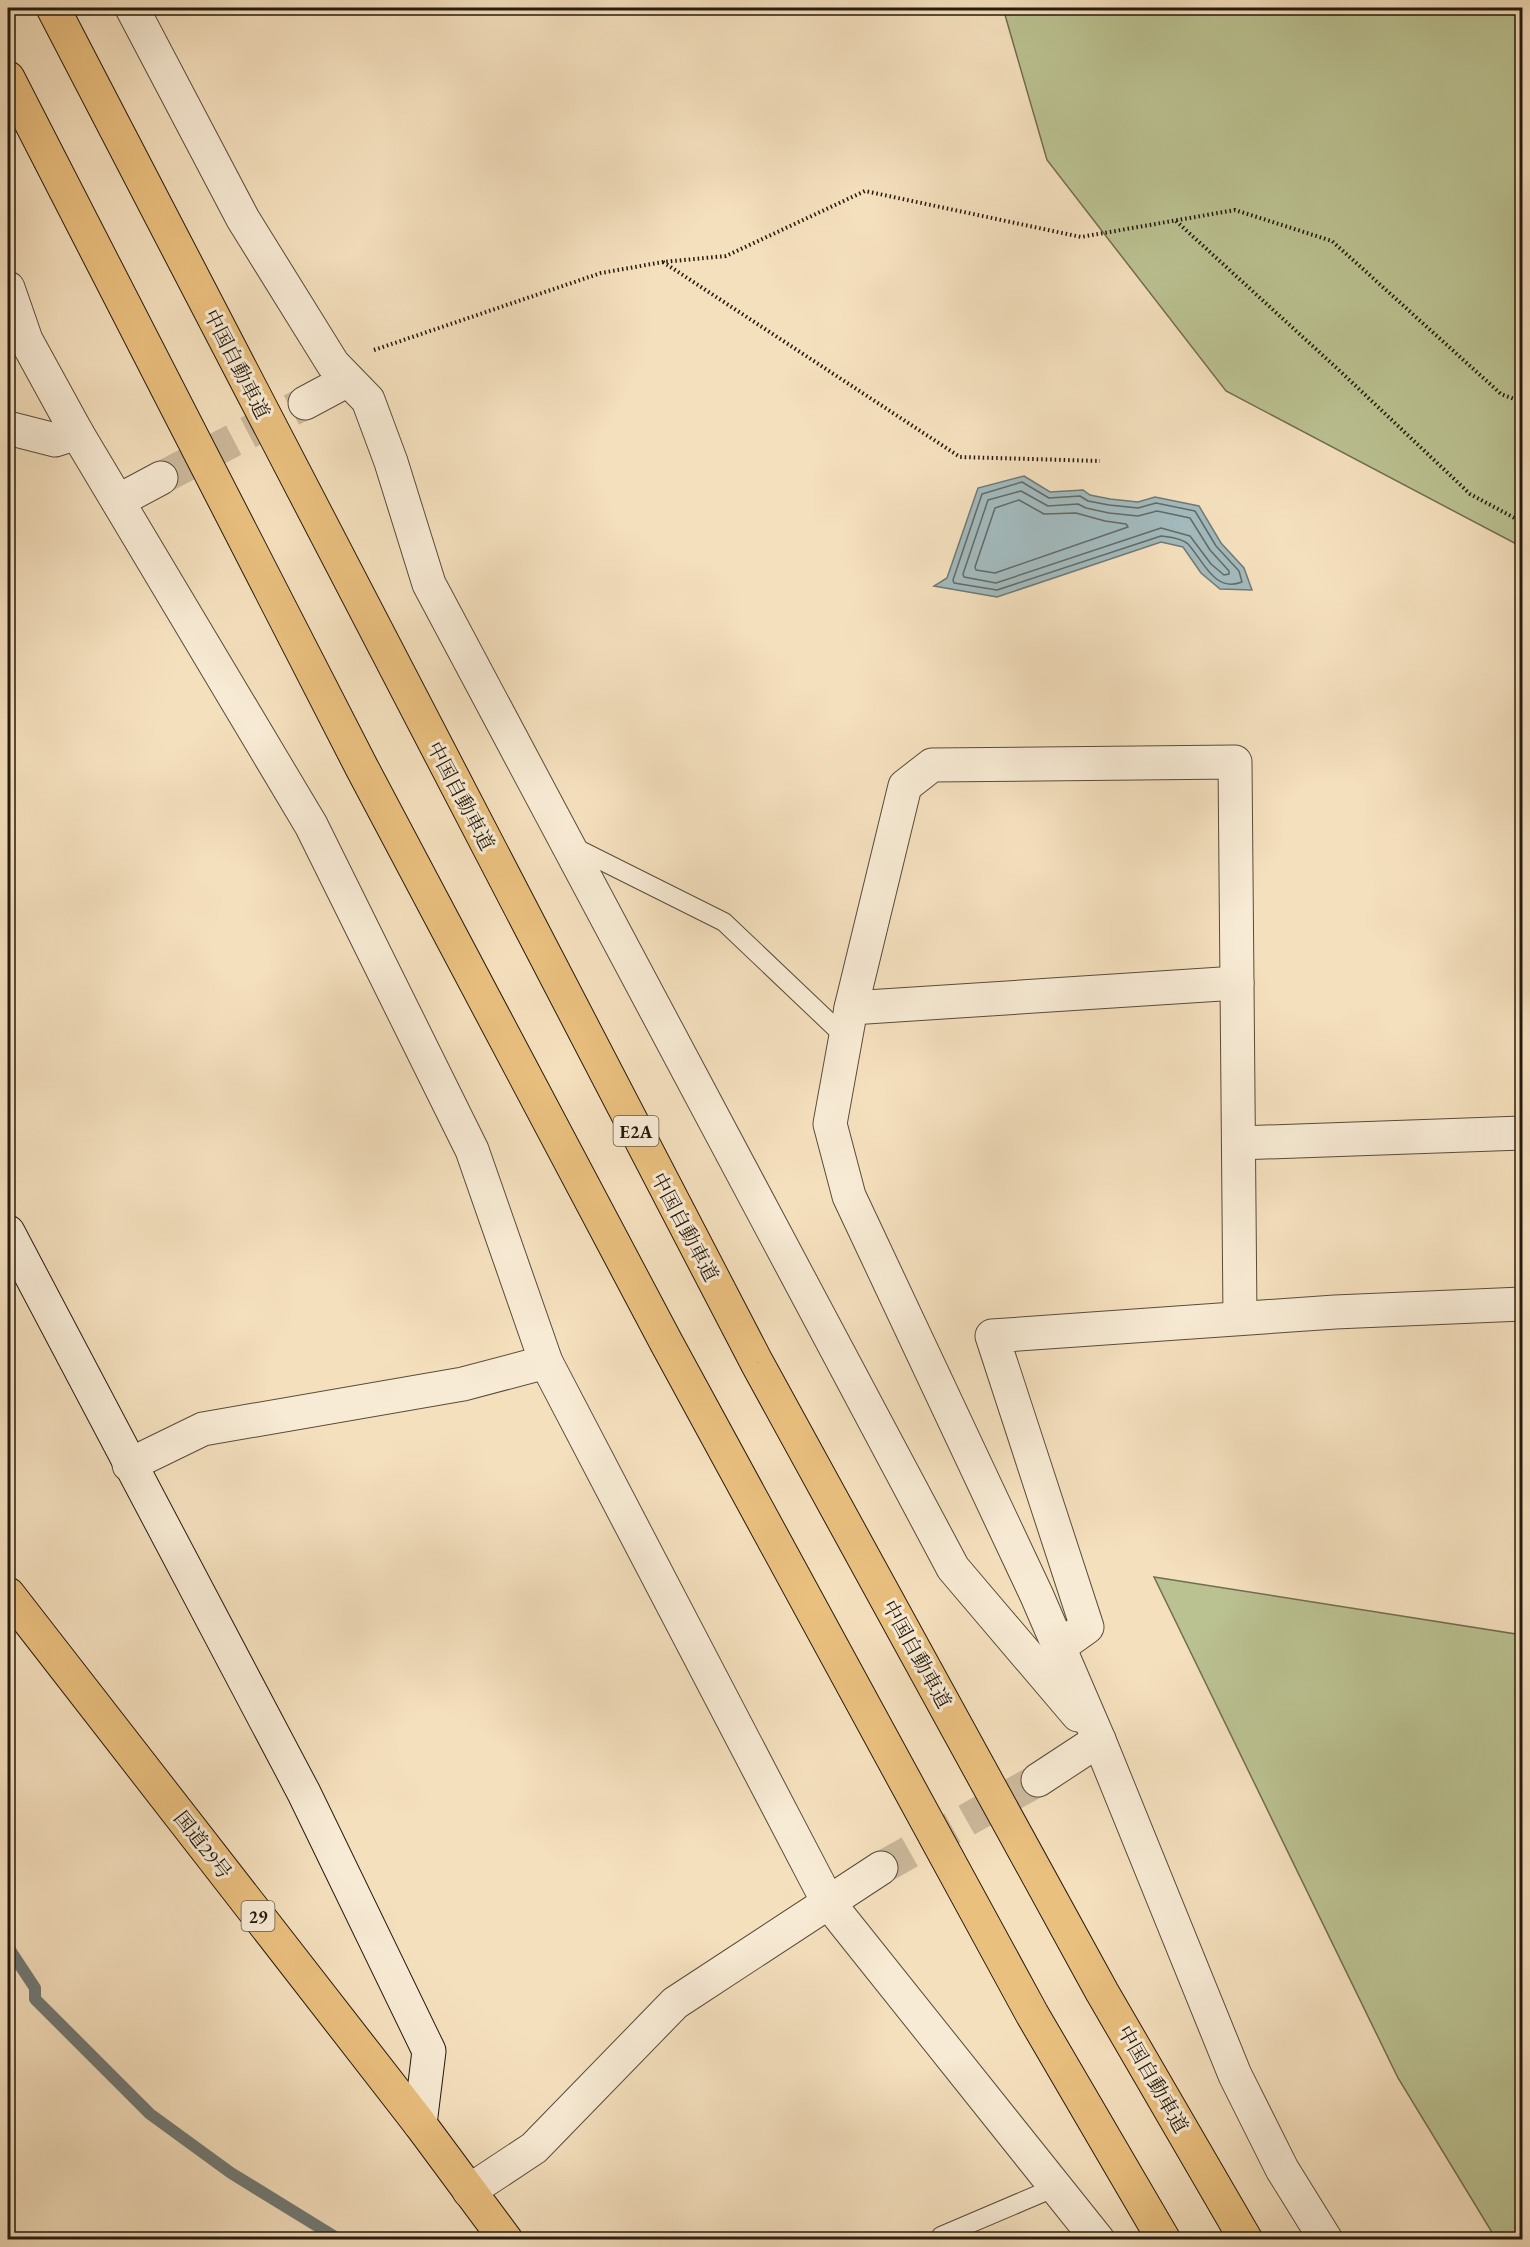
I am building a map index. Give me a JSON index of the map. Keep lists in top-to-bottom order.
{
  "streets": {
    "highway": [
      "中国自動車道",
      "E2A",
      "国道29号",
      "29"
    ]
  }
}
